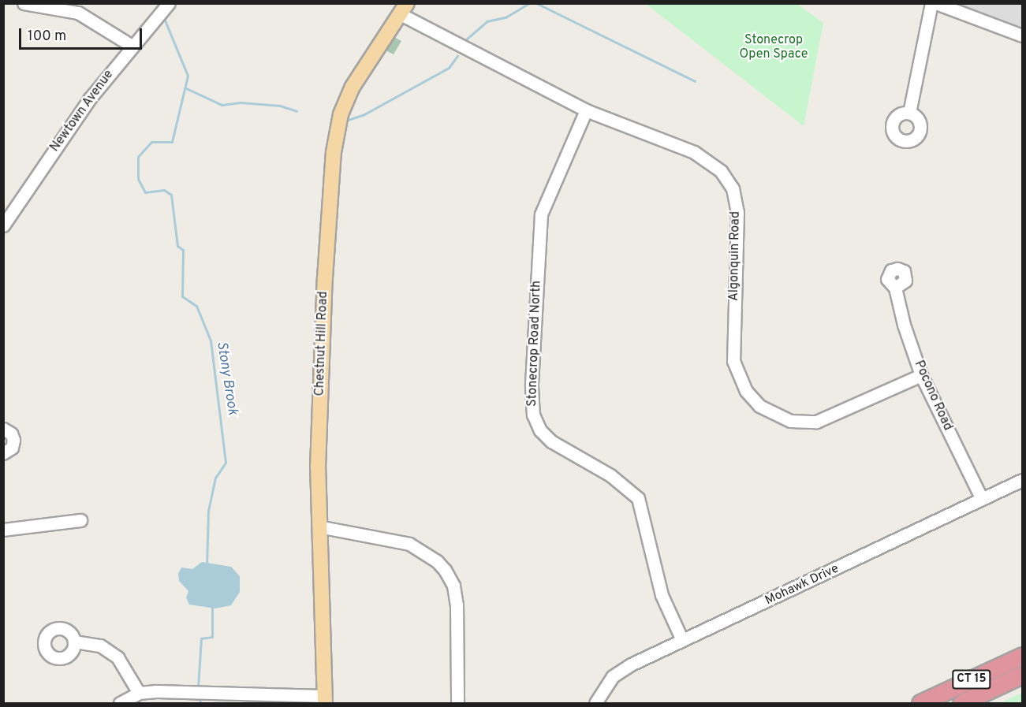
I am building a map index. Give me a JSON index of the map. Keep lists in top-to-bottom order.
{
  "streets": {
    "highway": ["CT 15"],
    "main road": ["Chestnut Hill Road"],
    "street": [
      "Newtown Avenue",
      "Algonquin Road",
      "Stonecrop Road North",
      "Pocono Road",
      "Mohawk Drive"
    ]
  },
  "crossings": [
    ["Algonquin Road", "Chestnut Hill Road"],
    ["Algonquin Road", "Stonecrop Road North"],
    ["Algonquin Road", "Pocono Road"],
    ["Stonecrop Road North", "Mohawk Drive"],
    ["Pocono Road", "Mohawk Drive"]
  ],
  "water": ["Stony Brook"],
  "parks": ["Stonecrop Open Space"],
  "scale_bar": "100 m"
}
